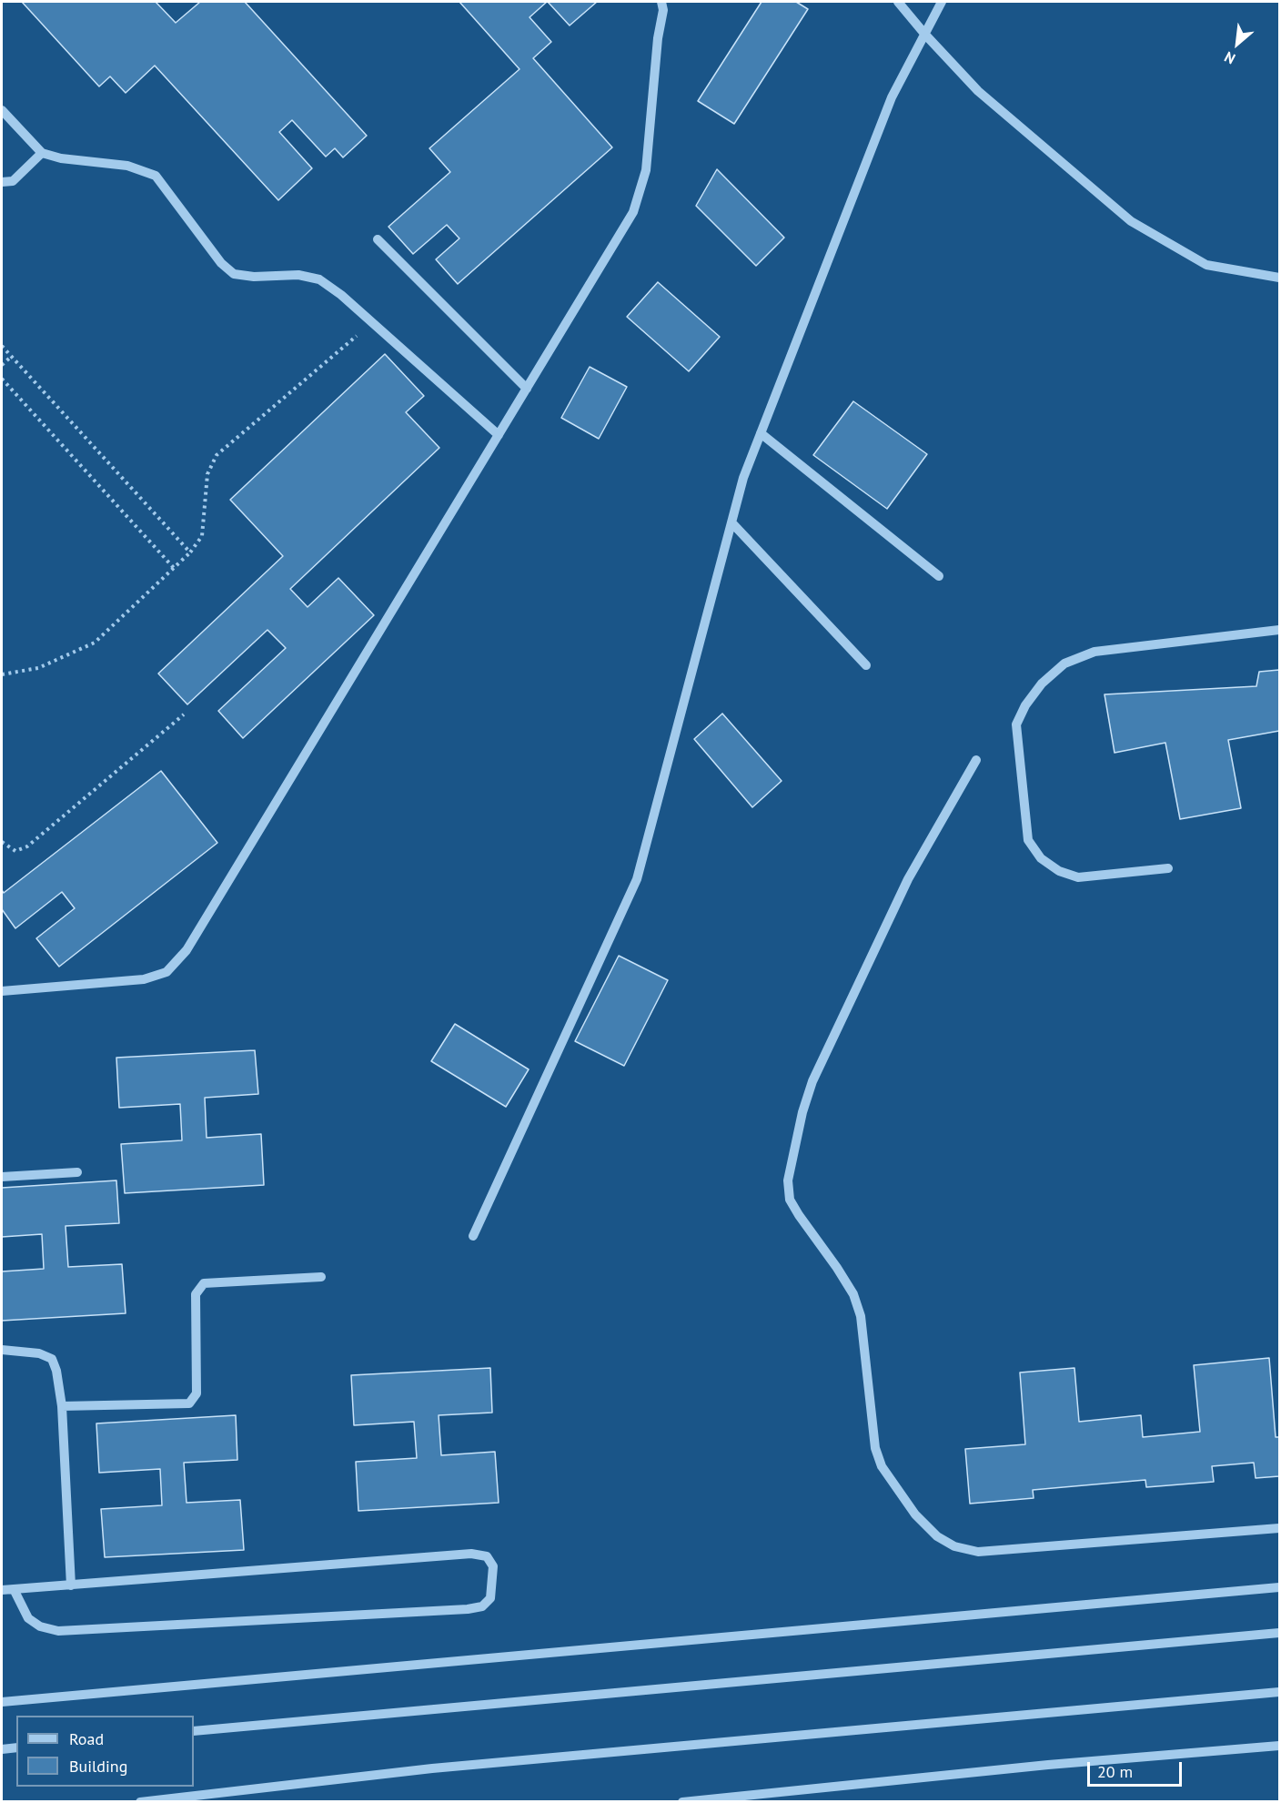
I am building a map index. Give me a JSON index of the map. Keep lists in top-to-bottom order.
{
  "legend": ["Road", "Building"],
  "scale_bar": "20 m",
  "north": "bottom left"
}
